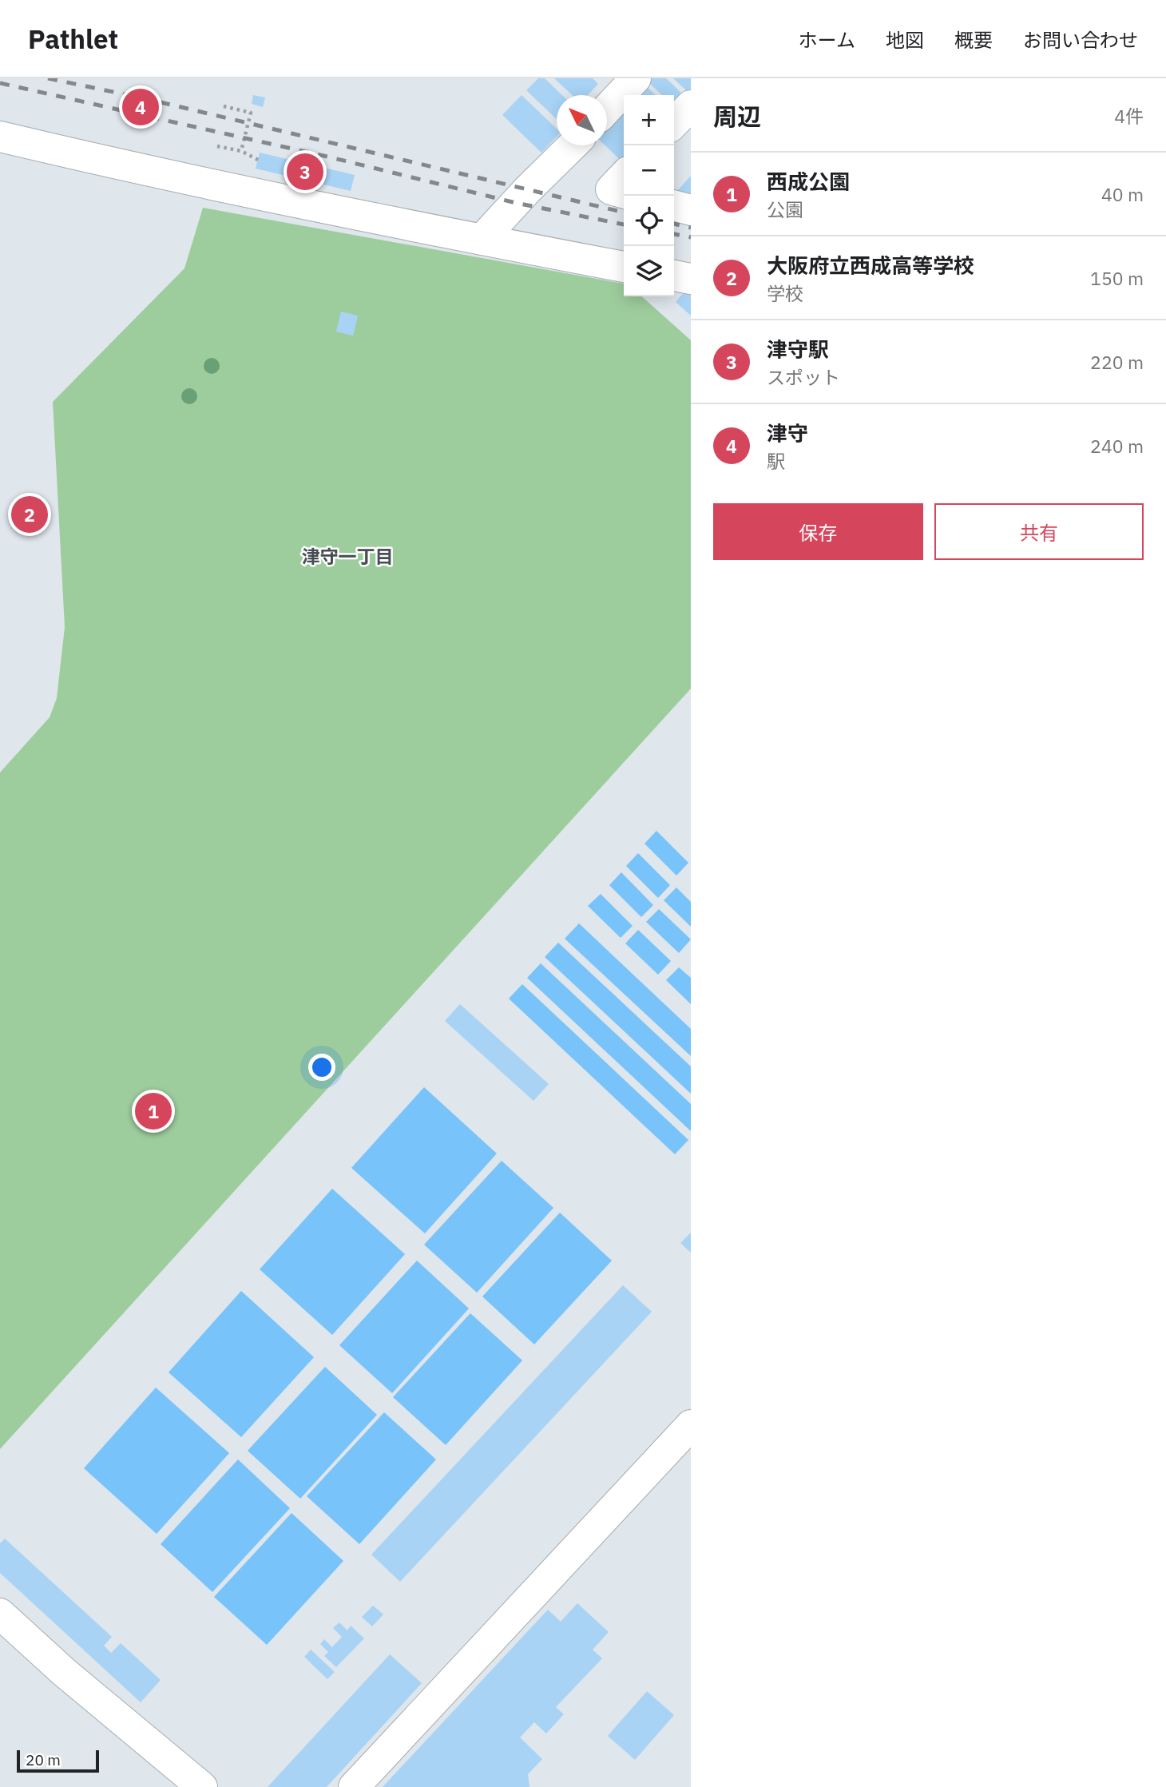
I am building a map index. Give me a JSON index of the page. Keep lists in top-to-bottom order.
{
  "districts": ["津守一丁目"],
  "scale_bar": "20 m",
  "north": "top left",
  "page": {
    "header": "Pathlet",
    "nav": [
      "ホーム",
      "地図",
      "概要",
      "お問い合わせ"
    ],
    "heading": ["周辺", "4件"],
    "pins": [
      "4",
      "3",
      "2",
      "1"
    ],
    "map_buttons": ["+", "−"],
    "list": [
      {
        "mark": "1",
        "name": "西成公園",
        "note": "公園",
        "value": "40 m"
      },
      {
        "mark": "2",
        "name": "大阪府立西成高等学校",
        "note": "学校",
        "value": "150 m"
      },
      {
        "mark": "3",
        "name": "津守駅",
        "note": "スポット",
        "value": "220 m"
      },
      {
        "mark": "4",
        "name": "津守",
        "note": "駅",
        "value": "240 m"
      }
    ],
    "buttons": ["保存", "共有"],
    "scale": "20 m"
  }
}
